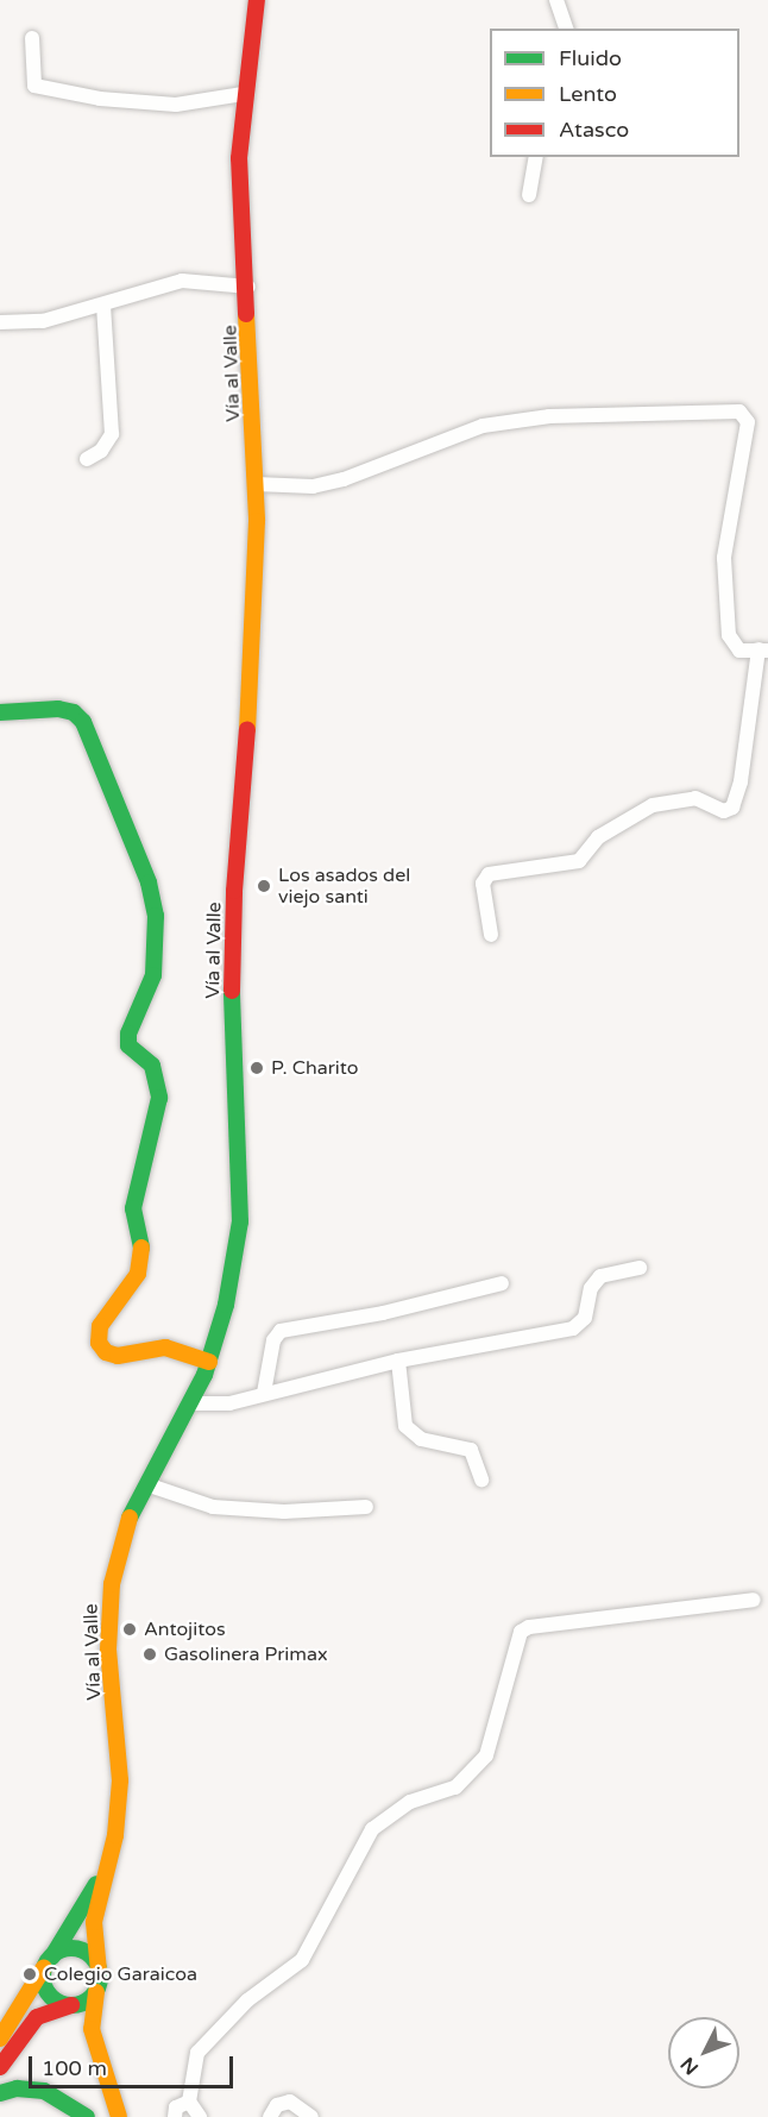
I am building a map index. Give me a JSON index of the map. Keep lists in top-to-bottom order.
{
  "streets": {
    "main road": ["Vía al Valle"]
  },
  "places": [
    "Los asados del viejo santi",
    "P. Charito",
    "Antojitos",
    "Gasolinera Primax",
    "Colegio Garaicoa"
  ],
  "legend": ["Fluido", "Lento", "Atasco"],
  "scale_bar": "100 m",
  "north": "bottom left"
}
